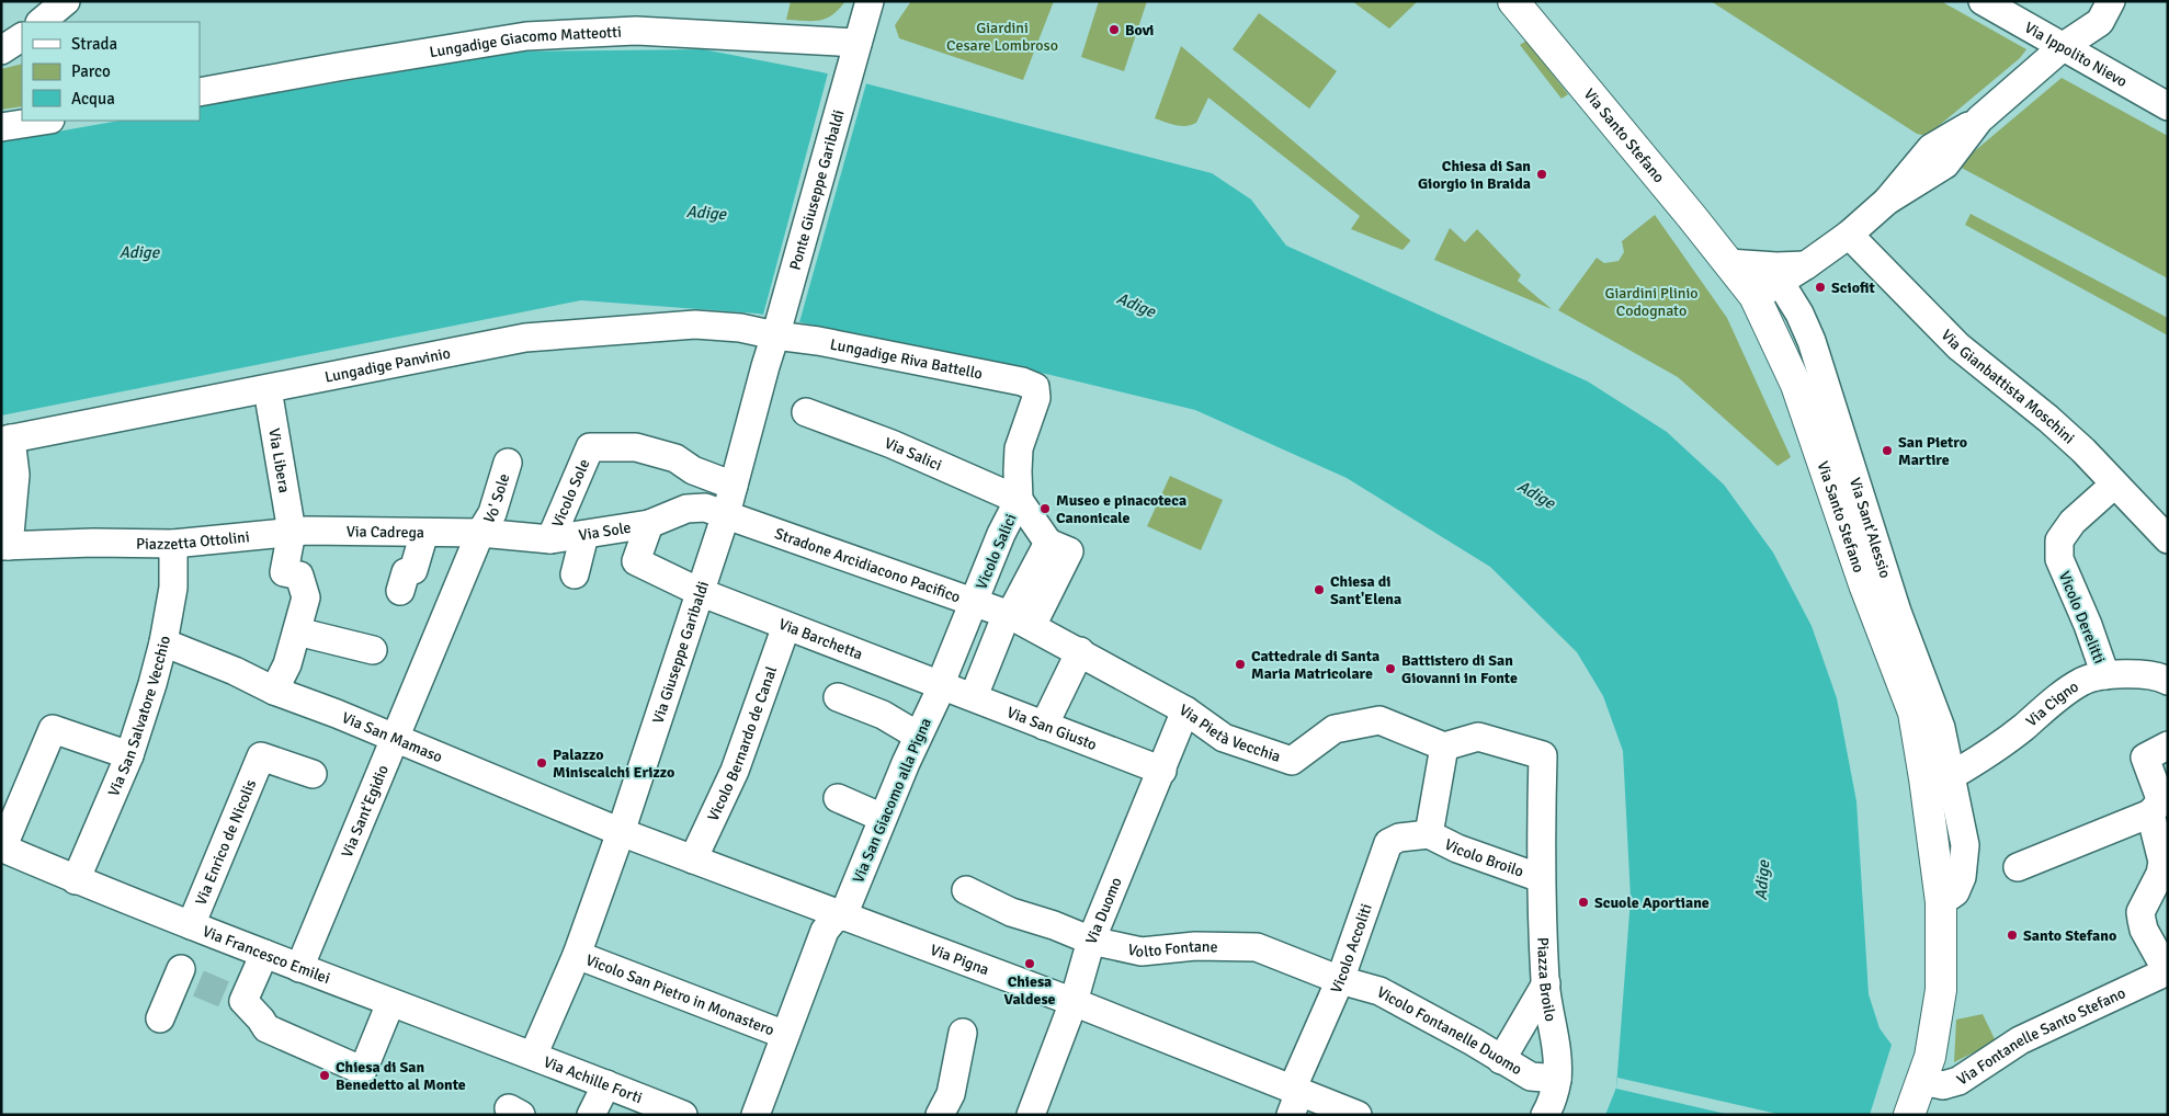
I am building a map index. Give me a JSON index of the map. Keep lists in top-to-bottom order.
{
  "streets": {
    "main road": ["Via Santo Stefano"],
    "street": [
      "Lungadige Giacomo Matteotti",
      "Via Ippolito Nievo",
      "Ponte Giuseppe Garibaldi",
      "Lungadige Riva Battello",
      "Lungadige Panvinio",
      "Via Gianbattista Moschini",
      "Via Salici",
      "Via Libera",
      "Vicolo Sole",
      "Vo' Sole",
      "Via Sant'Alessio",
      "Via Cadrega",
      "Via Sole",
      "Piazzetta Ottolini",
      "Vicolo Salici",
      "Stradone Arcidiacono Pacifico",
      "Vicolo Derelitti",
      "Via Barchetta",
      "Via Giuseppe Garibaldi",
      "Via Cigno",
      "Via San Salvatore Vecchio",
      "Via San Giusto",
      "Via Pietà Vecchia",
      "Via San Mamaso",
      "Vicolo Bernardo de Canal",
      "Via San Giacomo alla Pigna",
      "Via Sant'Egidio",
      "Via Enrico de Nicolis",
      "Vicolo Broilo",
      "Via Duomo",
      "Volto Fontane",
      "Vicolo Accoliti",
      "Via Francesco Emilei",
      "Via Pigna",
      "Piazza Broilo",
      "Vicolo San Pietro in Monastero",
      "Vicolo Fontanelle Duomo",
      "Via Fontanelle Santo Stefano",
      "Via Achille Forti"
    ]
  },
  "crossings": [
    ["Lungadige Giacomo Matteotti", "Ponte Giuseppe Garibaldi"],
    ["Via Santo Stefano", "Via Sant'Alessio"],
    ["Via Santo Stefano", "Via Fontanelle Santo Stefano"],
    ["Ponte Giuseppe Garibaldi", "Lungadige Riva Battello"],
    ["Ponte Giuseppe Garibaldi", "Lungadige Panvinio"],
    ["Ponte Giuseppe Garibaldi", "Via Giuseppe Garibaldi"],
    ["Lungadige Riva Battello", "Lungadige Panvinio"],
    ["Lungadige Riva Battello", "Via Salici"],
    ["Lungadige Riva Battello", "Vicolo Salici"],
    ["Lungadige Riva Battello", "Via Giuseppe Garibaldi"],
    ["Lungadige Panvinio", "Via Libera"],
    ["Lungadige Panvinio", "Via Giuseppe Garibaldi"],
    ["Via Gianbattista Moschini", "Vicolo Derelitti"],
    ["Via Salici", "Vicolo Salici"],
    ["Via Libera", "Via Cadrega"],
    ["Via Libera", "Piazzetta Ottolini"],
    ["Vicolo Sole", "Via Sole"],
    ["Vicolo Sole", "Via Giuseppe Garibaldi"],
    ["Vo' Sole", "Via Cadrega"],
    ["Vo' Sole", "Via Sole"],
    ["Vo' Sole", "Via Sant'Egidio"],
    ["Via Sant'Alessio", "Via Cigno"],
    ["Via Cadrega", "Via Sole"],
    ["Via Cadrega", "Piazzetta Ottolini"],
    ["Via Cadrega", "Via Sant'Egidio"],
    ["Via Sole", "Stradone Arcidiacono Pacifico"],
    ["Via Sole", "Via Barchetta"],
    ["Via Sole", "Via Giuseppe Garibaldi"],
    ["Via Sole", "Via Sant'Egidio"],
    ["Piazzetta Ottolini", "Via San Salvatore Vecchio"],
    ["Vicolo Salici", "Stradone Arcidiacono Pacifico"],
    ["Vicolo Salici", "Via Barchetta"],
    ["Vicolo Salici", "Via San Giusto"],
    ["Vicolo Salici", "Via San Giacomo alla Pigna"],
    ["Stradone Arcidiacono Pacifico", "Via Giuseppe Garibaldi"],
    ["Stradone Arcidiacono Pacifico", "Via Pietà Vecchia"],
    ["Vicolo Derelitti", "Via Cigno"],
    ["Via Barchetta", "Via Giuseppe Garibaldi"],
    ["Via Barchetta", "Via San Giusto"],
    ["Via Barchetta", "Vicolo Bernardo de Canal"],
    ["Via Barchetta", "Via San Giacomo alla Pigna"],
    ["Via Giuseppe Garibaldi", "Via San Mamaso"],
    ["Via Giuseppe Garibaldi", "Via Francesco Emilei"],
    ["Via Giuseppe Garibaldi", "Via Pigna"],
    ["Via Giuseppe Garibaldi", "Vicolo San Pietro in Monastero"],
    ["Via Giuseppe Garibaldi", "Via Achille Forti"],
    ["Via San Salvatore Vecchio", "Via San Mamaso"],
    ["Via San Salvatore Vecchio", "Via Francesco Emilei"],
    ["Via San Giusto", "Via San Giacomo alla Pigna"],
    ["Via San Giusto", "Via Duomo"],
    ["Via Pietà Vecchia", "Via Duomo"],
    ["Via Pietà Vecchia", "Piazza Broilo"],
    ["Via San Mamaso", "Via Sant'Egidio"],
    ["Via San Mamaso", "Via Pigna"],
    ["Vicolo Bernardo de Canal", "Via Pigna"],
    ["Via San Giacomo alla Pigna", "Via Pigna"],
    ["Via Sant'Egidio", "Via Francesco Emilei"],
    ["Via Enrico de Nicolis", "Via Francesco Emilei"],
    ["Vicolo Broilo", "Vicolo Accoliti"],
    ["Vicolo Broilo", "Piazza Broilo"],
    ["Via Duomo", "Volto Fontane"],
    ["Via Duomo", "Via Pigna"],
    ["Volto Fontane", "Vicolo Accoliti"],
    ["Volto Fontane", "Vicolo Fontanelle Duomo"],
    ["Vicolo Accoliti", "Via Pigna"],
    ["Vicolo Accoliti", "Vicolo Fontanelle Duomo"],
    ["Via Francesco Emilei", "Via Achille Forti"],
    ["Piazza Broilo", "Vicolo Fontanelle Duomo"]
  ],
  "water": ["Adige"],
  "parks": ["Giardini Cesare Lombroso", "Giardini Plinio Codognato"],
  "places": [
    "Bovi",
    "Chiesa di San Giorgio in Braida",
    "Sciofit",
    "San Pietro Martire",
    "Museo e pinacoteca Canonicale",
    "Chiesa di Sant'Elena",
    "Cattedrale di Santa Maria Matricolare",
    "Battistero di San Giovanni in Fonte",
    "Palazzo Miniscalchi Erizzo",
    "Scuole Aportiane",
    "Santo Stefano",
    "Chiesa Valdese",
    "Chiesa di San Benedetto al Monte"
  ],
  "legend": ["Strada", "Parco", "Acqua"]
}
